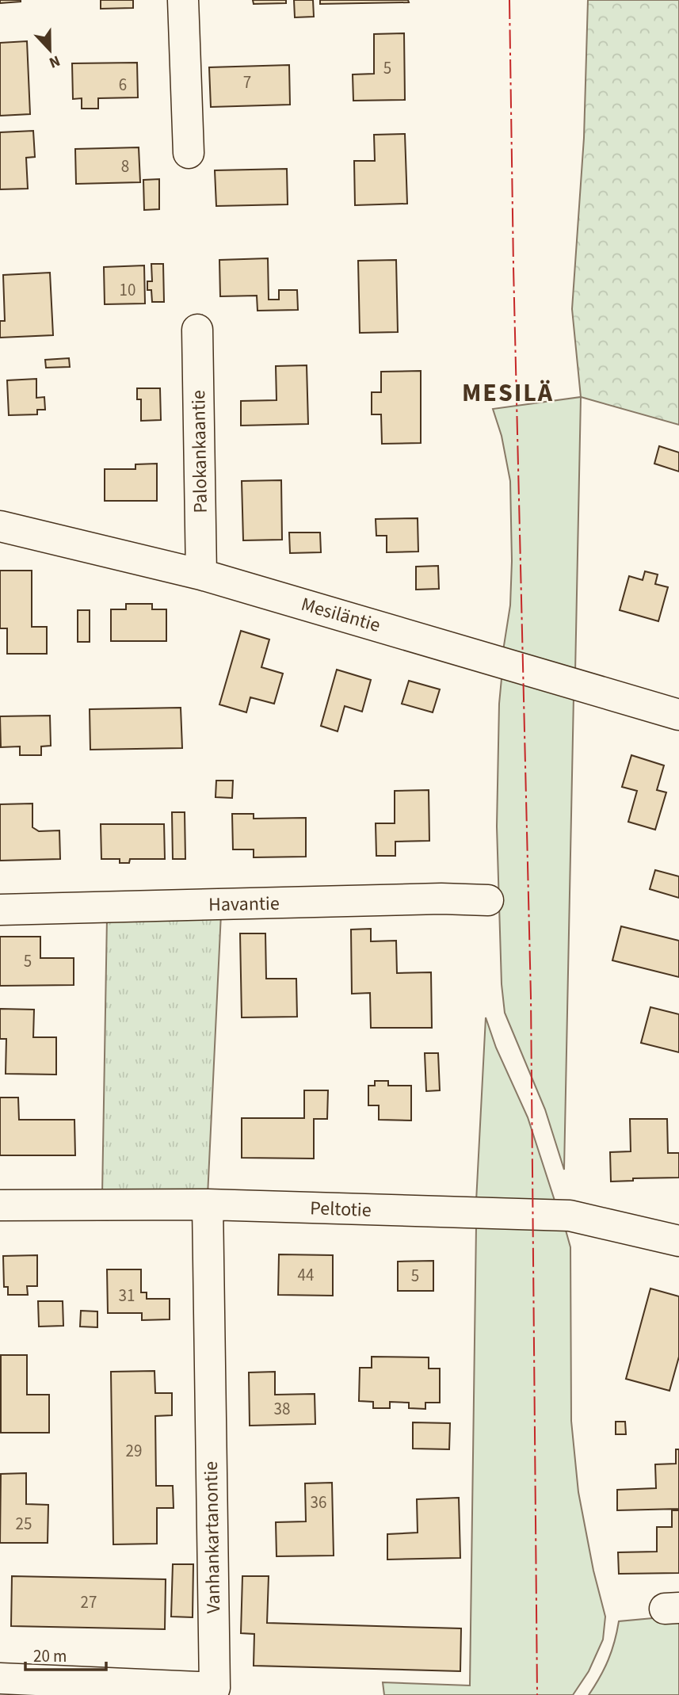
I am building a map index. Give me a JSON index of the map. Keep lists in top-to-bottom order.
{
  "streets": {
    "street": [
      "Palokankaantie",
      "Mesiläntie",
      "Havantie",
      "Peltotie",
      "Vanhankartanontie"
    ]
  },
  "crossings": [
    ["Palokankaantie", "Mesiläntie"],
    ["Peltotie", "Vanhankartanontie"]
  ],
  "districts": ["MESILÄ"],
  "house_numbers": [
    "5",
    "7",
    "6",
    "8",
    "10",
    "5",
    "44",
    "5",
    "31",
    "38",
    "29",
    "36",
    "25",
    "27"
  ],
  "scale_bar": "20 m",
  "north": "bottom"
}
